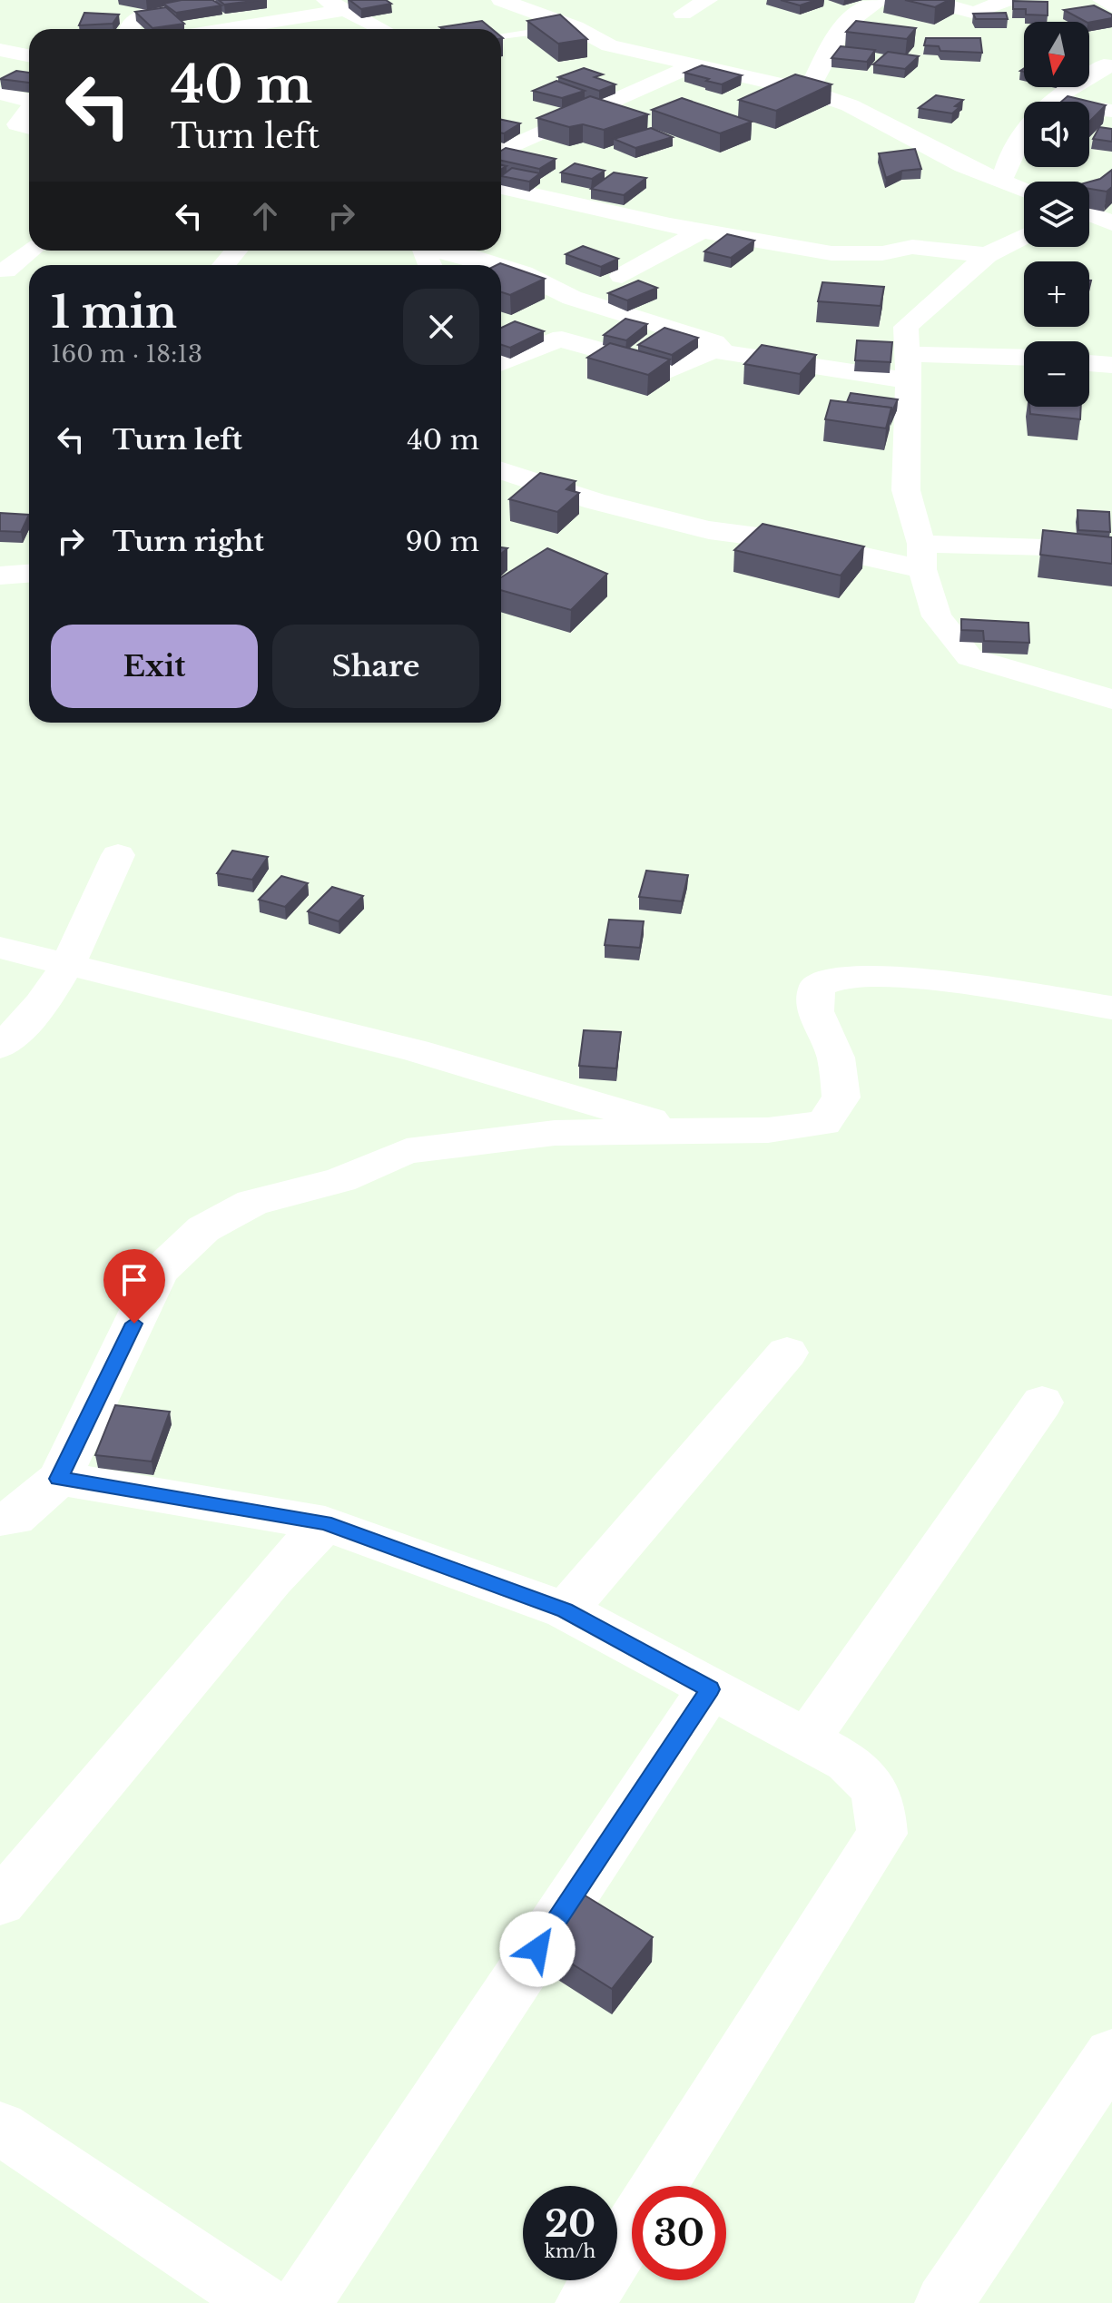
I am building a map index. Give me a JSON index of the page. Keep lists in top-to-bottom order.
{
  "north": "bottom",
  "page": {
    "map_buttons": ["+", "−"],
    "turn": ["40 m", "Turn left"],
    "heading": ["1 min", "160 m · 18:13"],
    "list": [
      {
        "name": "Turn left",
        "value": "40 m"
      },
      {
        "name": "Turn right",
        "value": "90 m"
      }
    ],
    "buttons": ["Exit", "Share"],
    "speed": "20 km/h",
    "limit": "30"
  }
}
